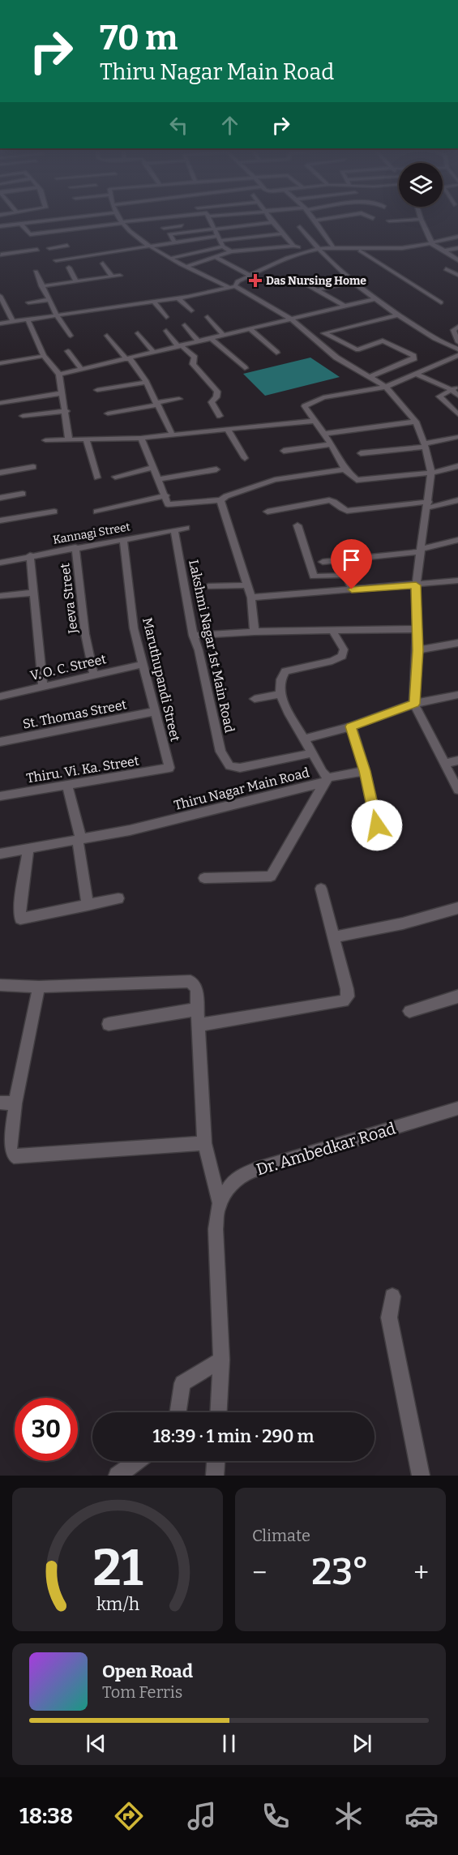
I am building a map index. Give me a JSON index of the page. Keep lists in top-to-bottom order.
{
  "streets": {
    "street": [
      "Kannagi Street",
      "Jeeva Street",
      "Lakshmi Nagar 1st Main Road",
      "V. O. C. Street",
      "Maruthupandi Street",
      "St. Thomas Street",
      "Thiru. Vi. Ka. Street",
      "Thiru Nagar Main Road",
      "Dr. Ambedkar Road"
    ]
  },
  "crossings": [
    ["Kannagi Street", "Jeeva Street"],
    ["Kannagi Street", "Lakshmi Nagar 1st Main Road"],
    ["Kannagi Street", "Maruthupandi Street"],
    ["Jeeva Street", "V. O. C. Street"],
    ["Lakshmi Nagar 1st Main Road", "Thiru Nagar Main Road"],
    ["V. O. C. Street", "Maruthupandi Street"],
    ["Maruthupandi Street", "St. Thomas Street"],
    ["Maruthupandi Street", "Thiru. Vi. Ka. Street"]
  ],
  "places": {
    "health": ["Das Nursing Home"]
  },
  "page": {
    "turn": ["70 m", "Thiru Nagar Main Road"],
    "limit": "30",
    "trip": "18:39 · 1 min · 290 m",
    "tile": "Climate",
    "heat": ["−", "23°", "+"],
    "song": ["Open Road", "Tom Ferris"],
    "tabs": "18:38",
    "gauge": ["21", "km/h"]
  }
}
